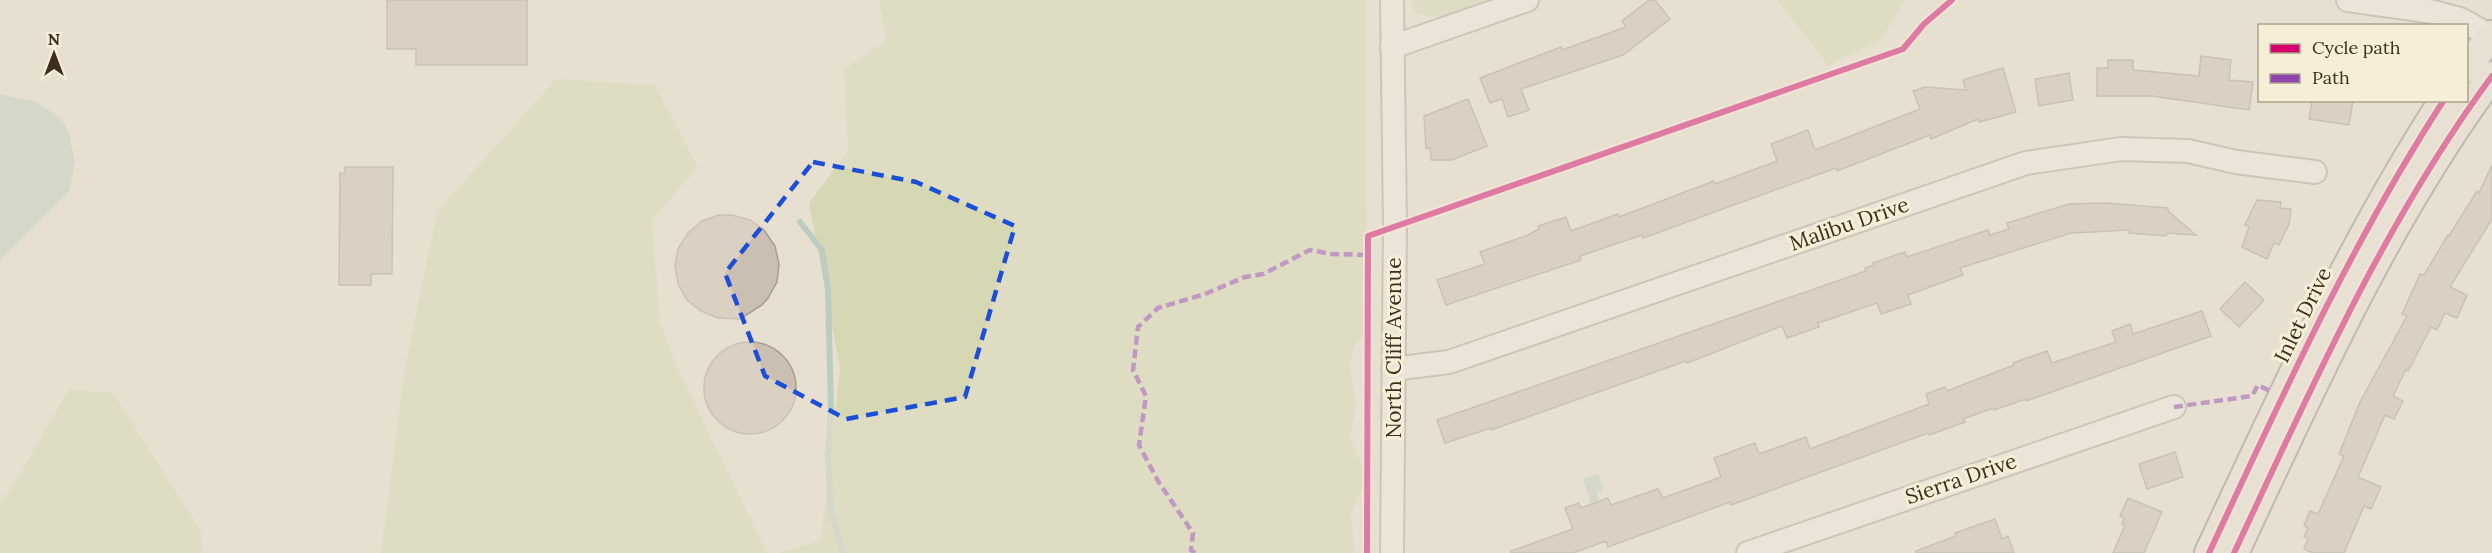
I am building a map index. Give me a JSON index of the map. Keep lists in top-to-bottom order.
{
  "streets": {
    "main road": ["Inlet Drive"],
    "street": ["Malibu Drive", "North Cliff Avenue", "Sierra Drive"]
  },
  "crossings": [
    ["Malibu Drive", "North Cliff Avenue"]
  ],
  "legend": ["Cycle path", "Path"],
  "north": "top"
}
